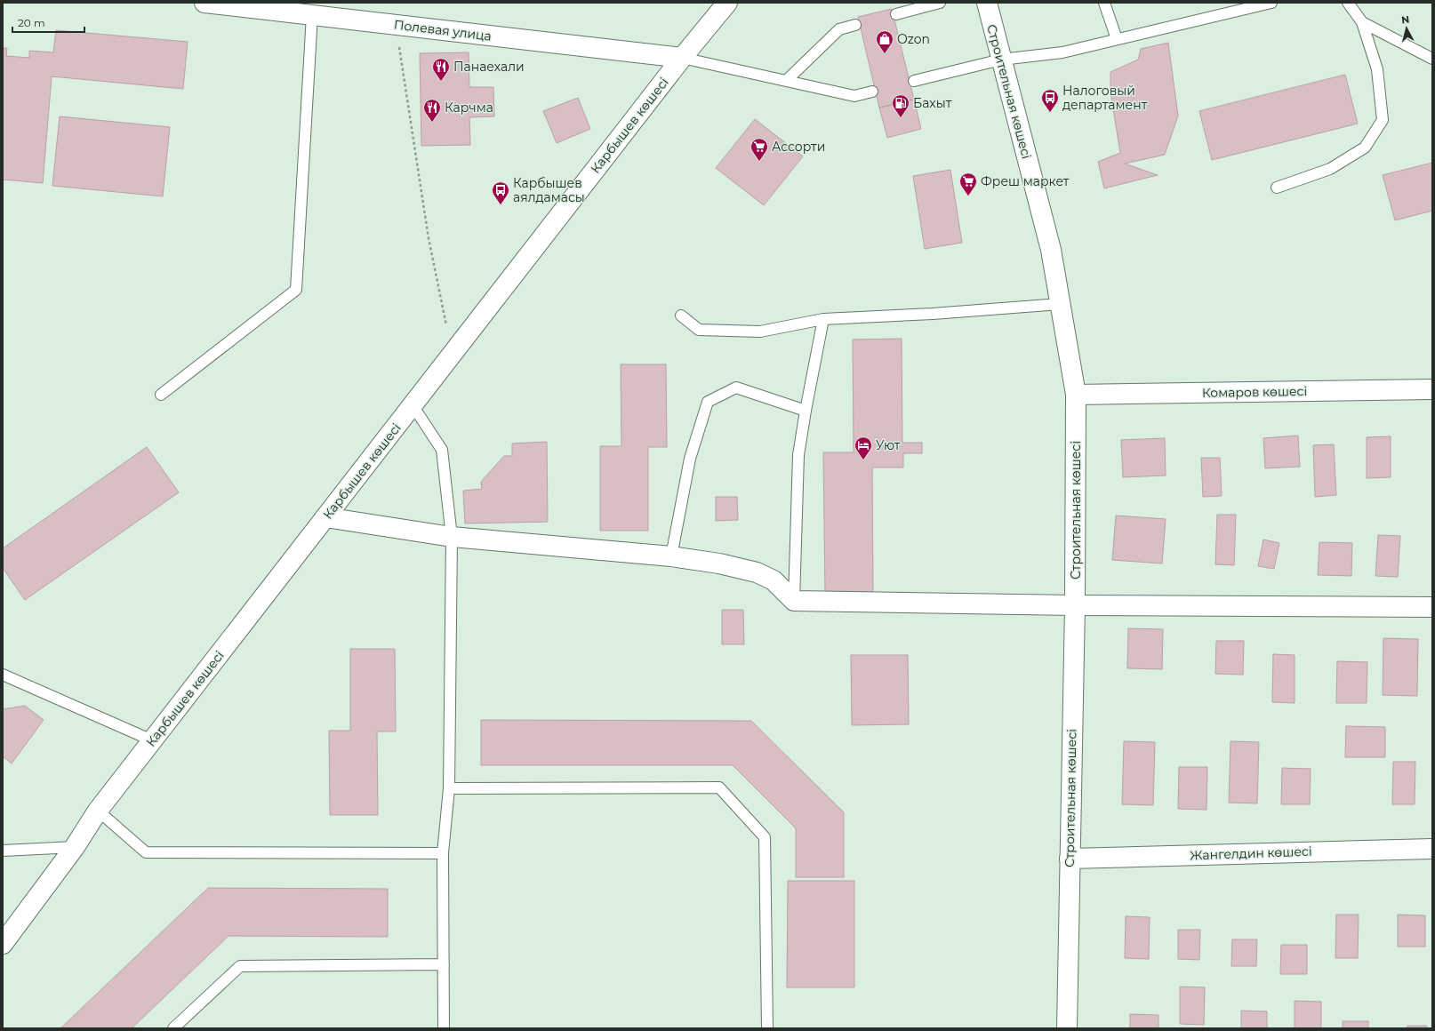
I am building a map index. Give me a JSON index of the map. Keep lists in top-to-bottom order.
{
  "streets": {
    "street": [
      "Полевая улица",
      "Строительная көшесі",
      "Карбышев көшесі",
      "Комаров көшесі",
      "Жангелдин көшесі"
    ]
  },
  "crossings": [
    ["Полевая улица", "Карбышев көшесі"],
    ["Строительная көшесі", "Комаров көшесі"],
    ["Строительная көшесі", "Жангелдин көшесі"]
  ],
  "places": {
    "shop": ["Ozon"],
    "restaurant": ["Панаехали", "Карчма"],
    "bus stop": ["Налоговый департамент", "Карбышев аялдамасы"],
    "fuel station": ["Бахыт"],
    "supermarket": ["Ассорти", "Фреш маркет"],
    "hotel": ["Уют"]
  },
  "scale_bar": "20 m",
  "north": "top"
}
